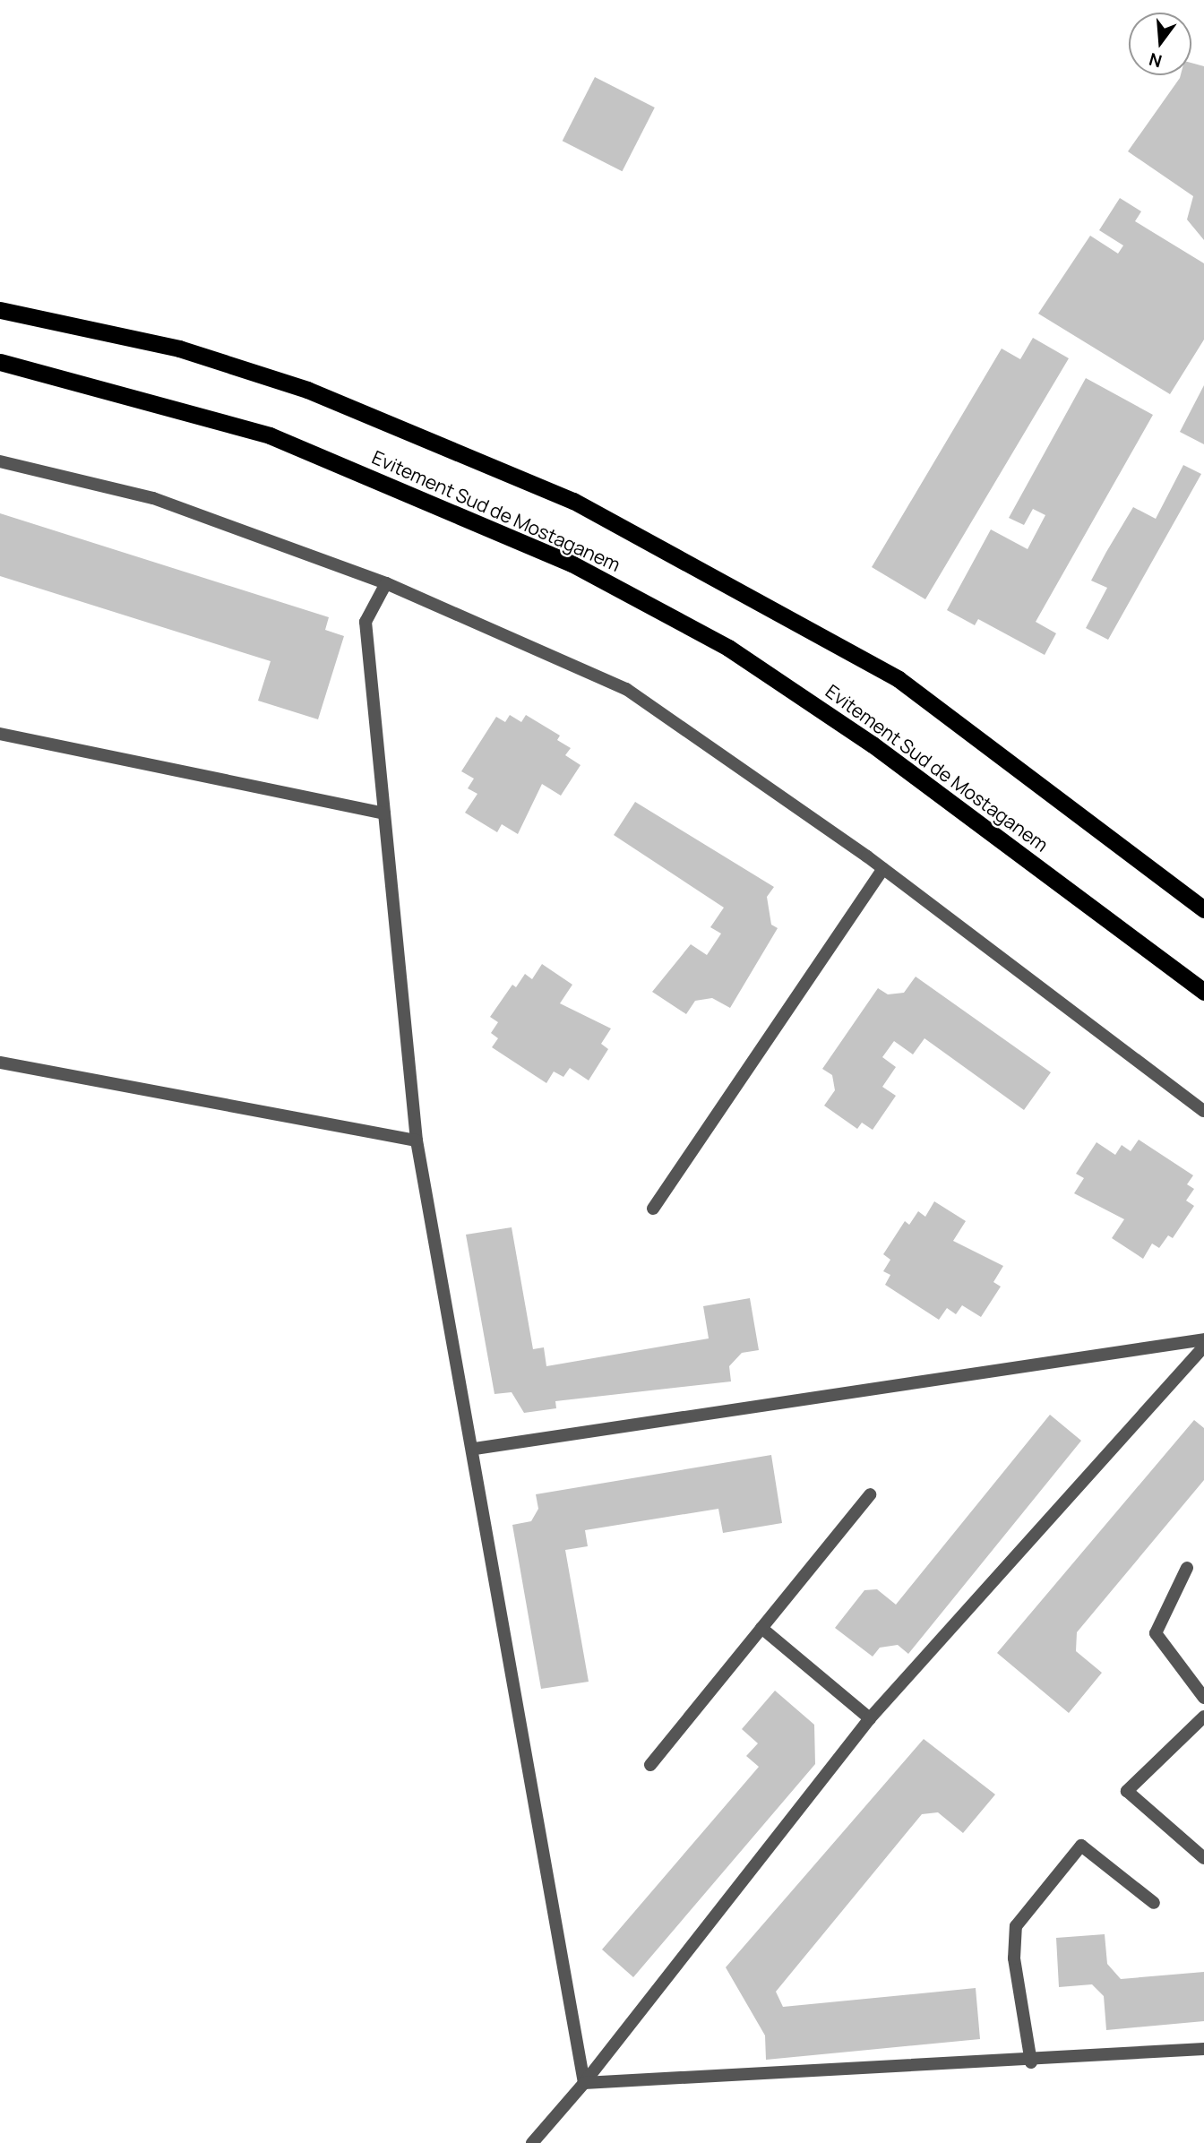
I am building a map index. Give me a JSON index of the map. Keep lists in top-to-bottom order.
{
  "streets": {
    "highway": ["Evitement Sud de Mostaganem"]
  },
  "north": "bottom"
}
